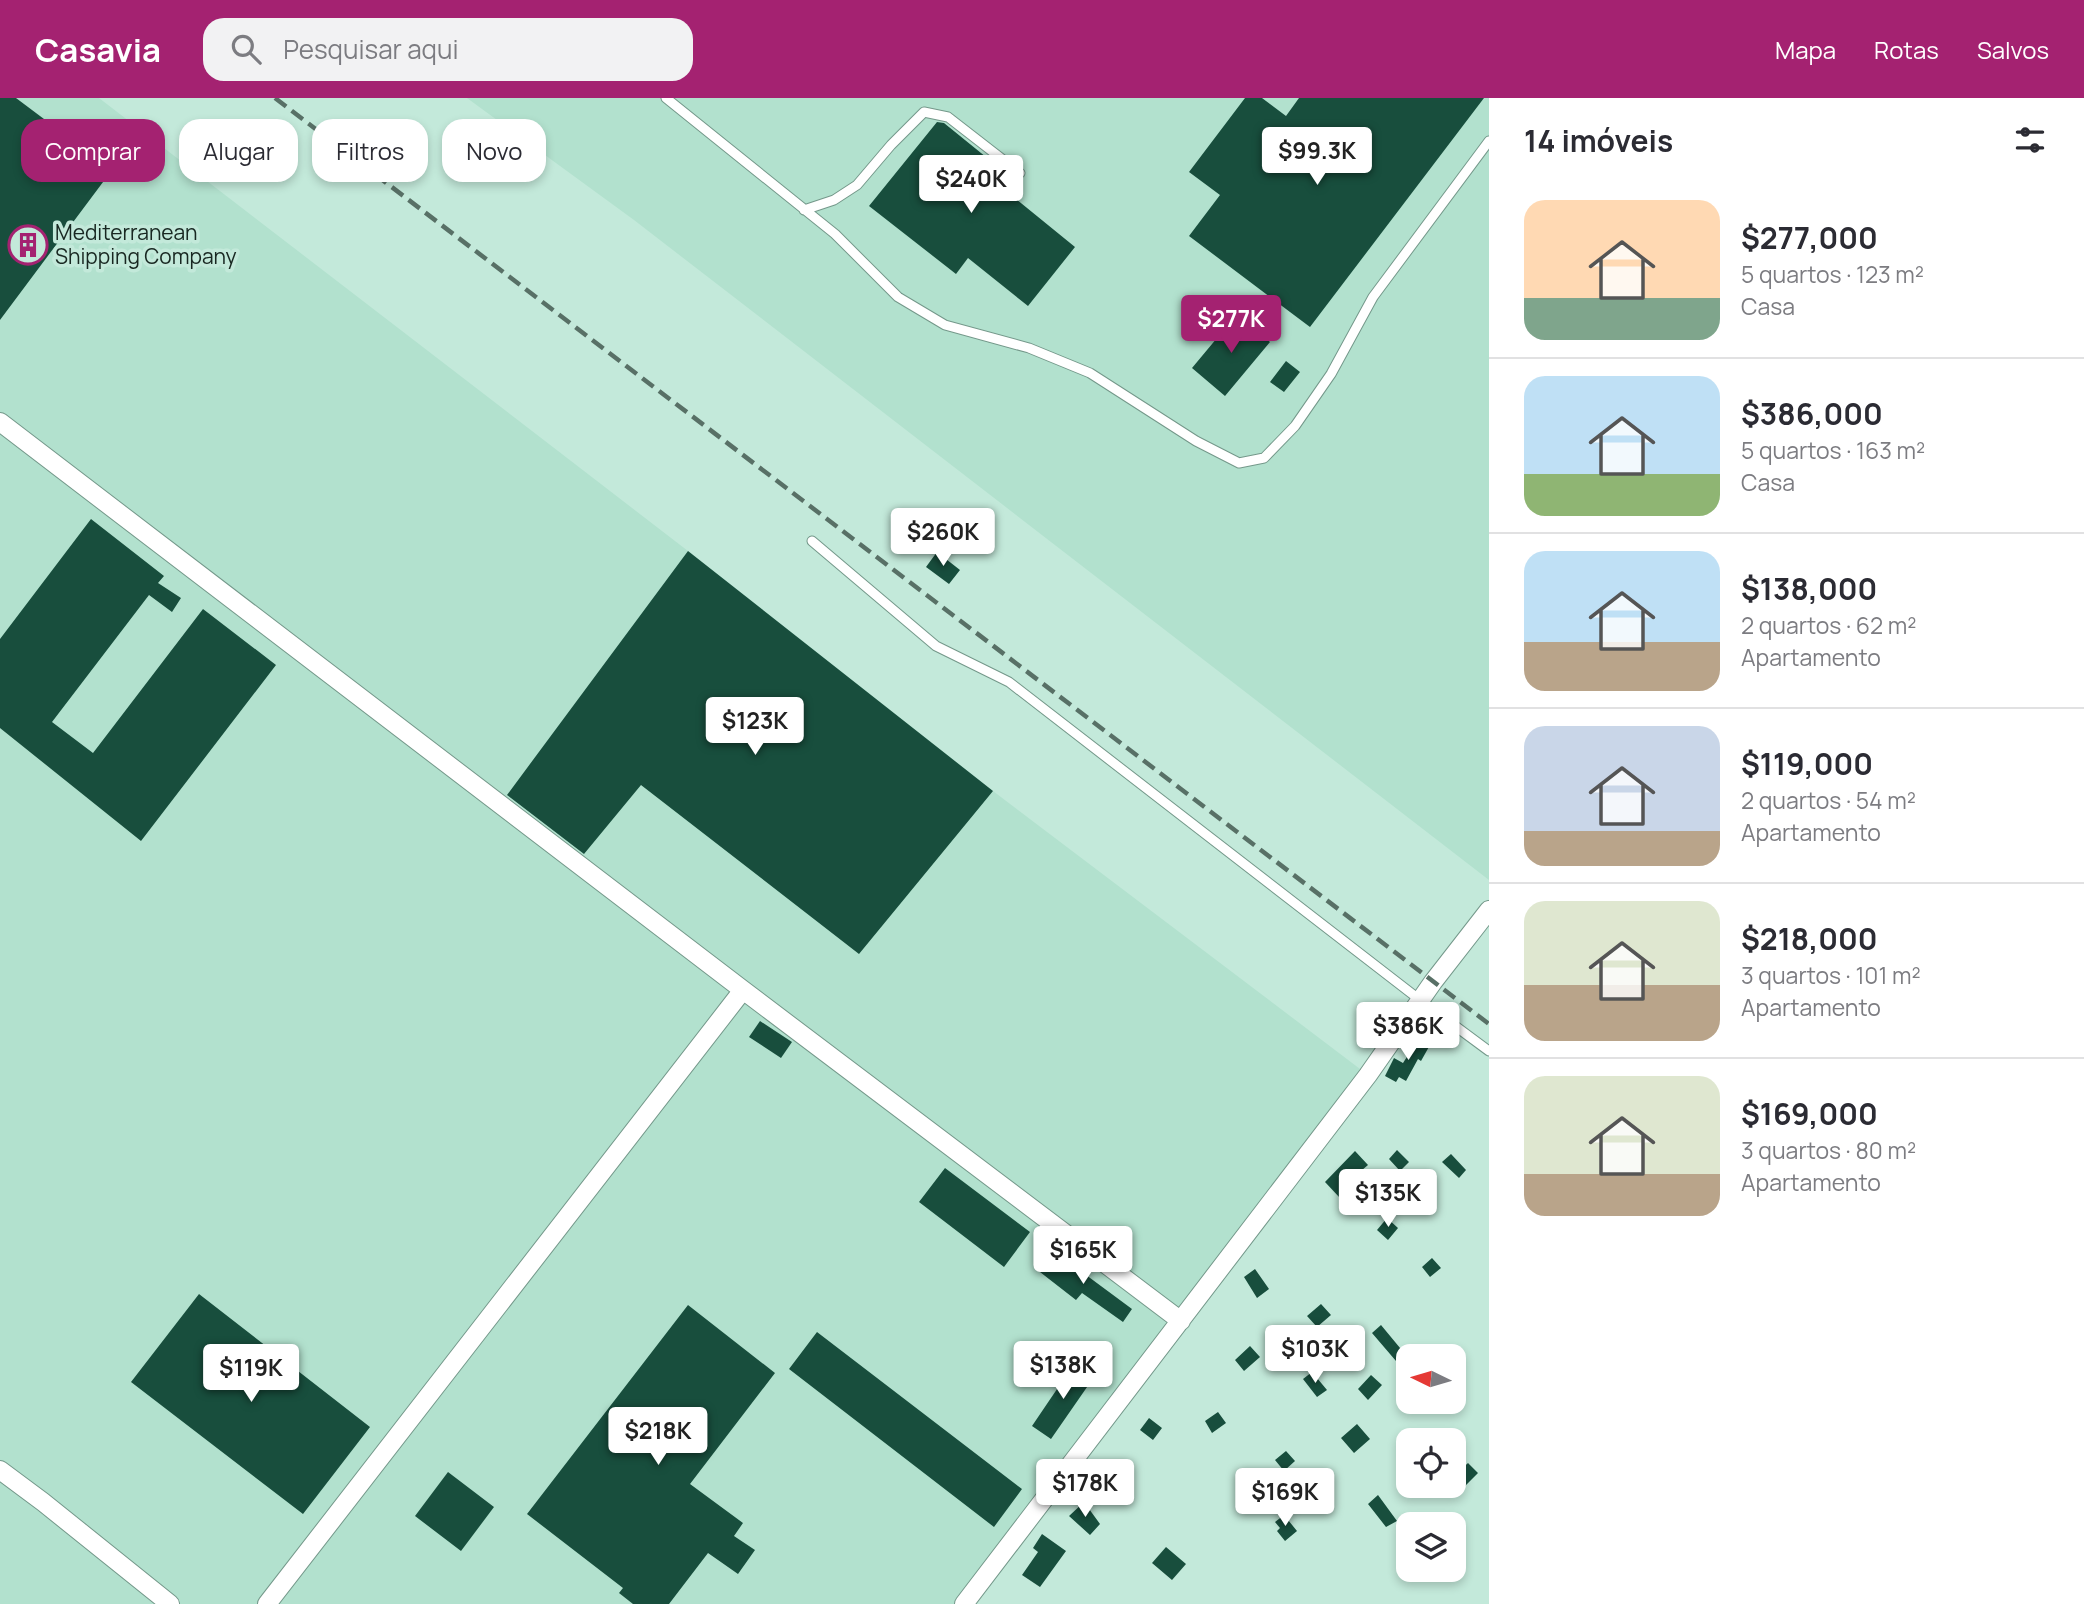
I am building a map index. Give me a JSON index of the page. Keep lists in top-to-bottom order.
{
  "places": {
    "building": ["Mediterranean Shipping Company"]
  },
  "north": "left",
  "page": {
    "header": "Casavia",
    "search": "Pesquisar aqui",
    "nav": ["Mapa", "Rotas", "Salvos"],
    "heading": "14 imóveis",
    "chip": [
      "Comprar",
      "Alugar",
      "Filtros",
      "Novo"
    ],
    "price": [
      "$99.3K",
      "$240K",
      "$277K",
      "$260K",
      "$123K",
      "$386K",
      "$135K",
      "$165K",
      "$103K",
      "$138K",
      "$119K",
      "$218K",
      "$178K",
      "$169K"
    ],
    "list": [
      {
        "name": "$277,000",
        "note": "5 quartos · 123 m² · Casa"
      },
      {
        "name": "$386,000",
        "note": "5 quartos · 163 m² · Casa"
      },
      {
        "name": "$138,000",
        "note": "2 quartos · 62 m² · Apartamento"
      },
      {
        "name": "$119,000",
        "note": "2 quartos · 54 m² · Apartamento"
      },
      {
        "name": "$218,000",
        "note": "3 quartos · 101 m² · Apartamento"
      },
      {
        "name": "$169,000",
        "note": "3 quartos · 80 m² · Apartamento"
      }
    ]
  }
}
